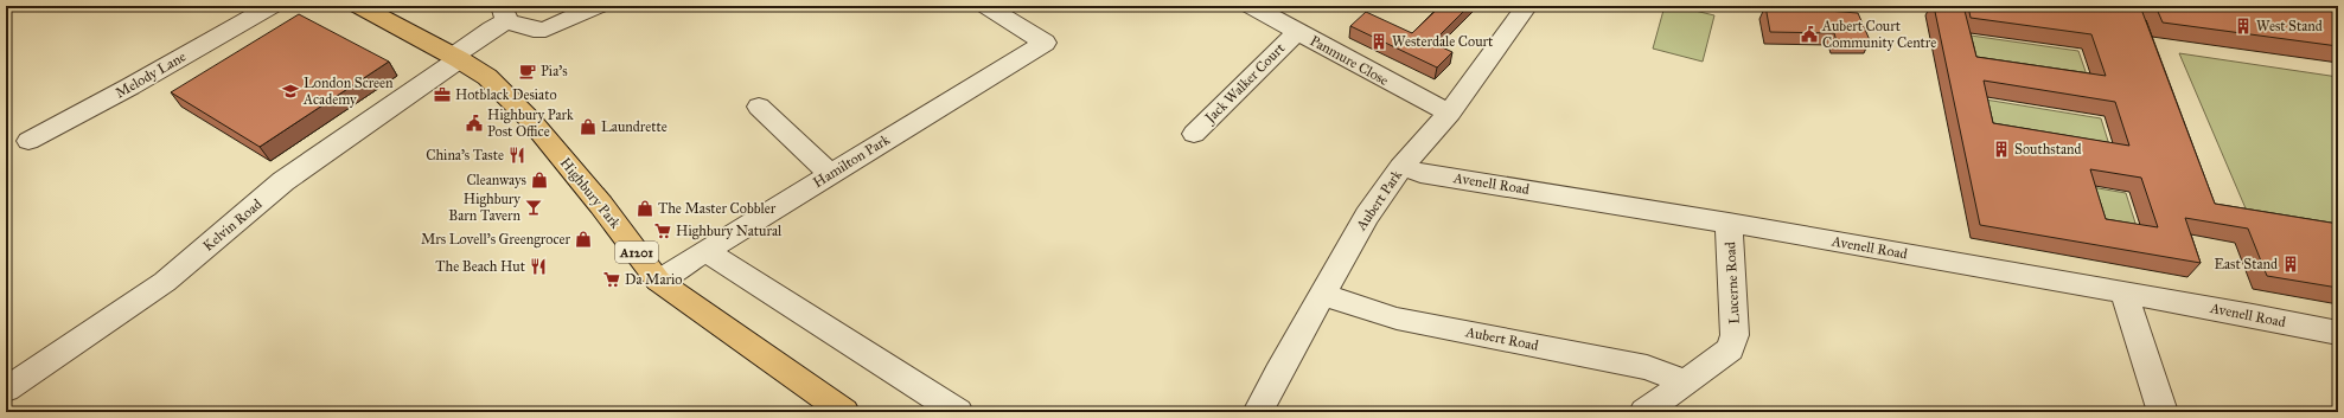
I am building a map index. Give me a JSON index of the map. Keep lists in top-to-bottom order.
{
  "streets": {
    "main road": ["Highbury Park", "A1201"],
    "street": [
      "Panmure Close",
      "Melody Lane",
      "Jack Walker Court",
      "Hamilton Park",
      "Avenell Road",
      "Aubert Park",
      "Kelvin Road",
      "Lucerne Road",
      "Aubert Road"
    ]
  },
  "crossings": [
    ["Panmure Close", "Jack Walker Court"],
    ["Panmure Close", "Aubert Park"],
    ["Hamilton Park", "Highbury Park"],
    ["Avenell Road", "Aubert Park"],
    ["Avenell Road", "Lucerne Road"],
    ["Highbury Park", "Kelvin Road"],
    ["Highbury Park", "A1201"],
    ["Aubert Park", "Aubert Road"],
    ["Kelvin Road", "A1201"],
    ["Lucerne Road", "Aubert Road"]
  ],
  "places": {
    "building": [
      "West Stand",
      "Westerdale Court",
      "Southstand",
      "East Stand"
    ],
    "public building": ["Aubert Court Community Centre", "Highbury Park Post Office"],
    "cafe": ["Pia's"],
    "school or university": ["London Screen Academy"],
    "office": ["Hotblack Desiato"],
    "shop": [
      "Laundrette",
      "Cleanways",
      "The Master Cobbler",
      "Mrs Lovell's Greengrocer"
    ],
    "restaurant": ["China's Taste", "The Beach Hut"],
    "bar": ["Highbury Barn Tavern"],
    "supermarket": ["Highbury Natural", "Da Mario"]
  }
}
